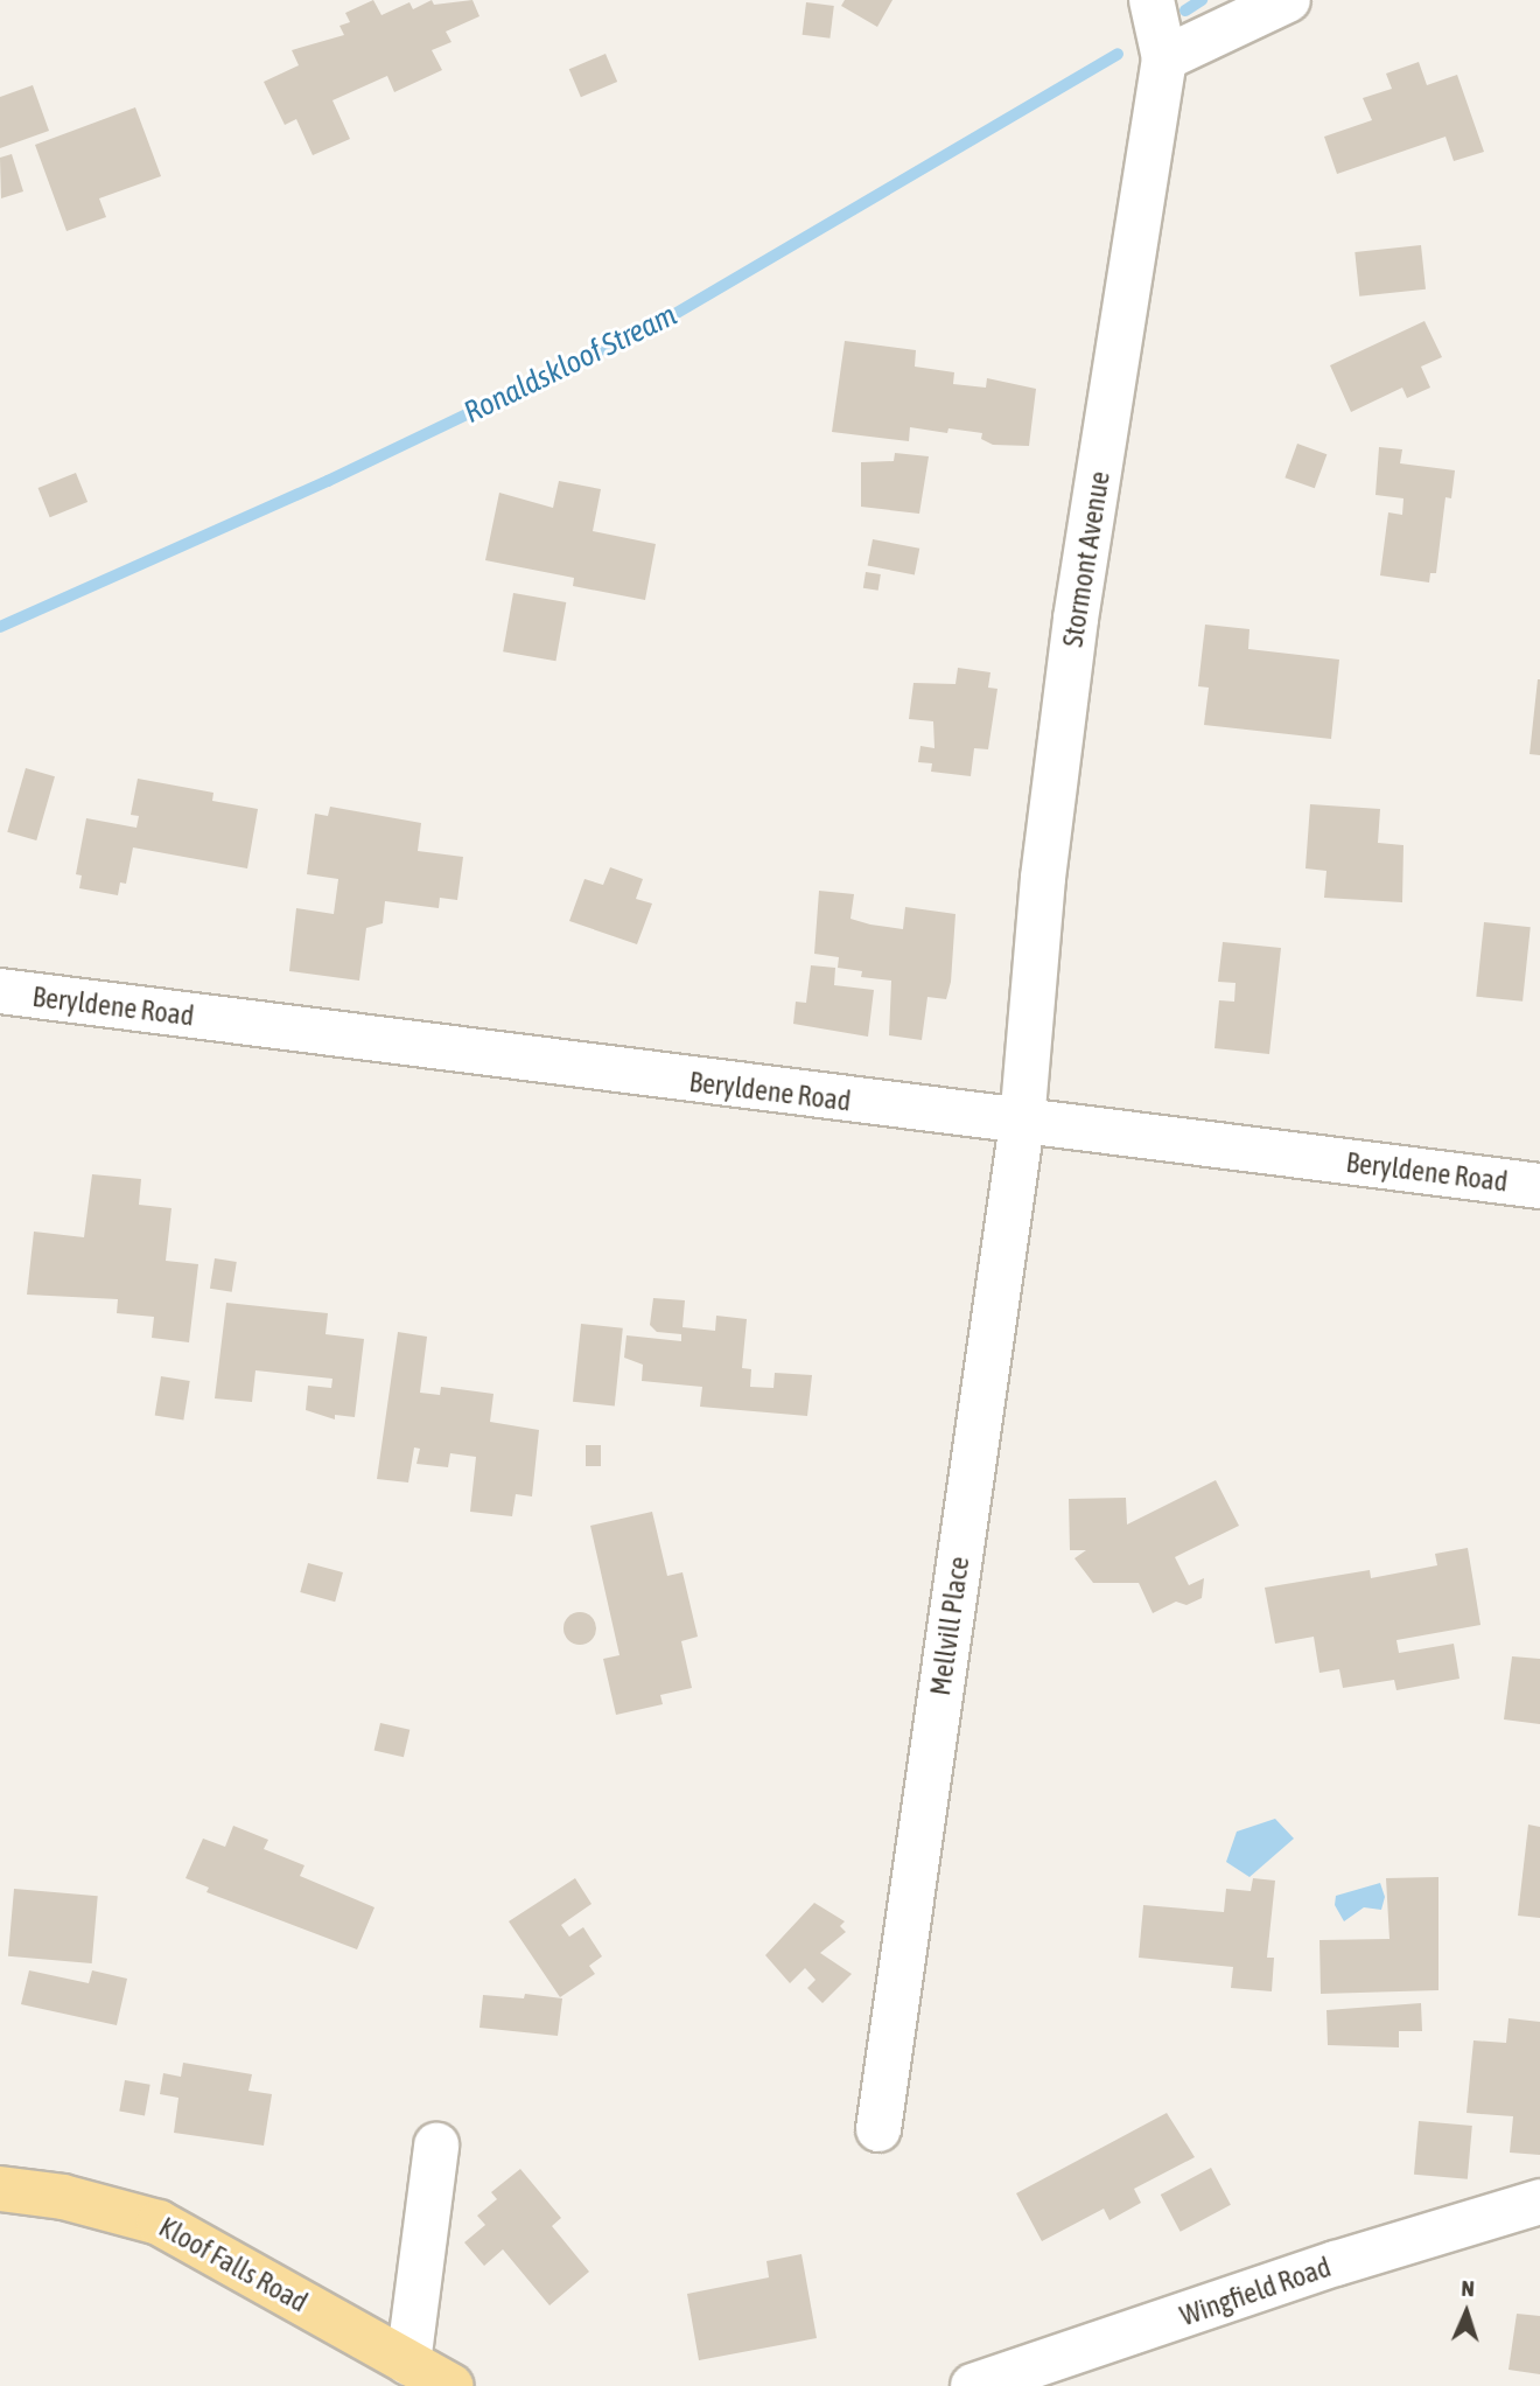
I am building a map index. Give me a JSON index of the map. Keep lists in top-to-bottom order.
{
  "streets": {
    "main road": ["Kloof Falls Road"],
    "street": [
      "Stormont Avenue",
      "Beryldene Road",
      "Mellvill Place",
      "Wingfield Road"
    ]
  },
  "crossings": [
    ["Stormont Avenue", "Beryldene Road"],
    ["Stormont Avenue", "Mellvill Place"],
    ["Beryldene Road", "Mellvill Place"]
  ],
  "water": ["Ronaldskloof Stream"],
  "north": "top"
}
